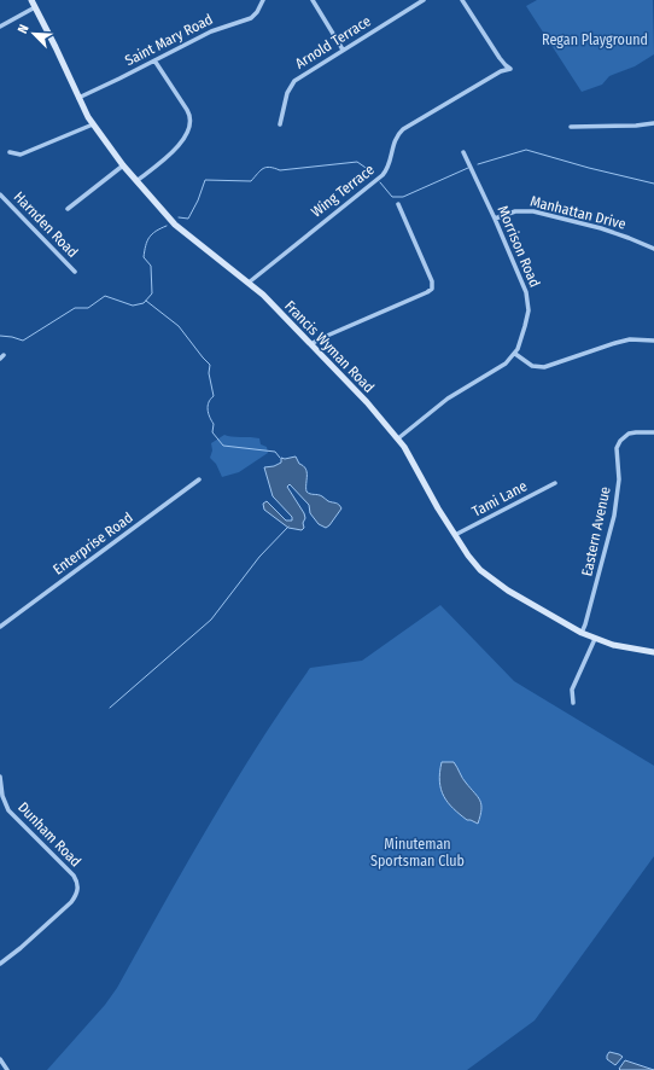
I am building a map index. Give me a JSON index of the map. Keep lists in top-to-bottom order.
{
  "streets": {
    "main road": ["Francis Wyman Road"],
    "street": [
      "Saint Mary Road",
      "Arnold Terrace",
      "Wing Terrace",
      "Manhattan Drive",
      "Harnden Road",
      "Morrison Road",
      "Tami Lane",
      "Eastern Avenue",
      "Enterprise Road",
      "Dunham Road"
    ]
  },
  "crossings": [
    ["Saint Mary Road", "Francis Wyman Road"],
    ["Wing Terrace", "Francis Wyman Road"],
    ["Manhattan Drive", "Morrison Road"],
    ["Francis Wyman Road", "Tami Lane"],
    ["Francis Wyman Road", "Eastern Avenue"]
  ],
  "parks": ["Regan Playground", "Minuteman Sportsman Club"],
  "north": "top left"
}
